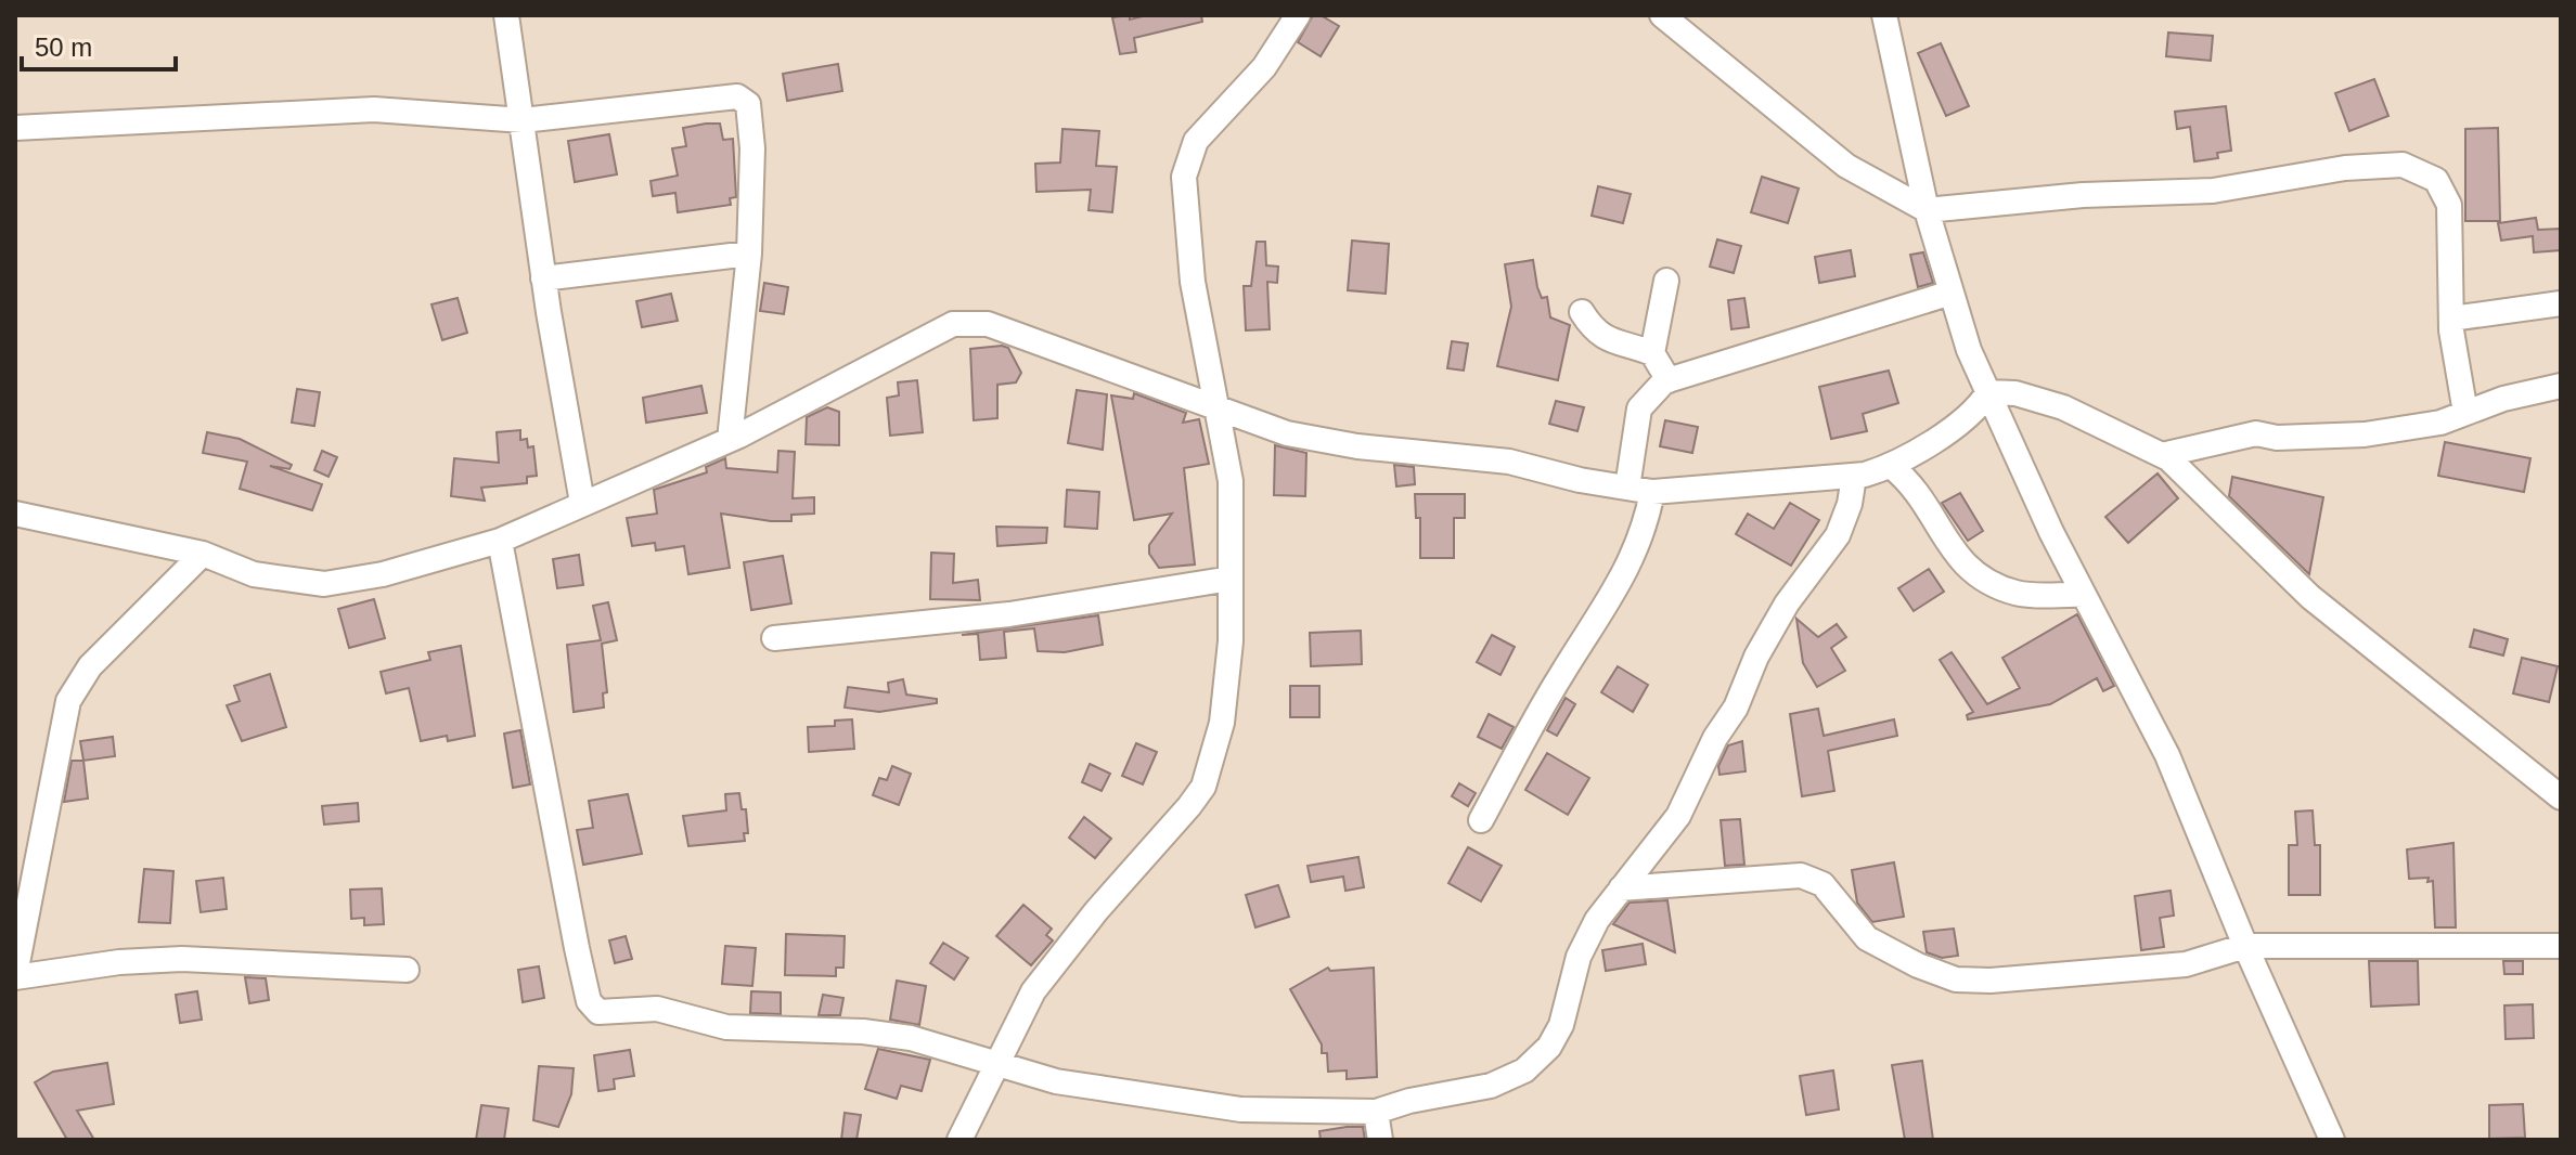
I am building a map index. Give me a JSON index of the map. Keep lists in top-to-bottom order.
{
  "scale_bar": "50 m"
}
